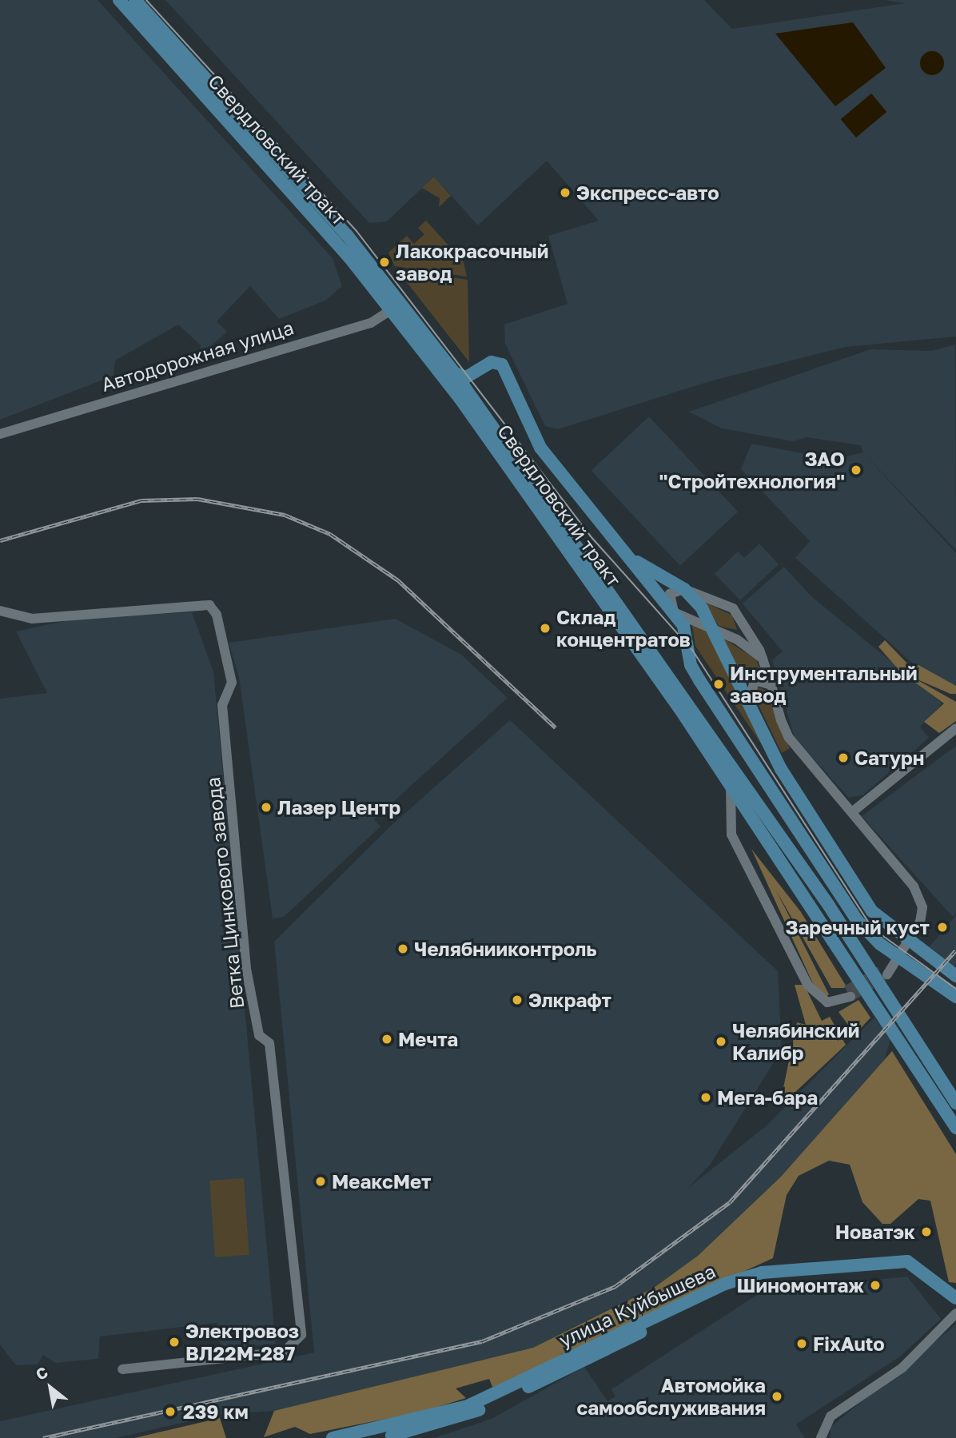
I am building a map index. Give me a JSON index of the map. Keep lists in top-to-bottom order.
{
  "streets": {
    "main road": ["Свердловский тракт", "улица Куйбышева"],
    "street": ["Автодорожная улица", "Ветка Цинкового завода"]
  },
  "crossings": [
    ["Свердловский тракт", "Автодорожная улица"]
  ],
  "places": [
    "Экспресс-авто",
    "Лакокрасочный завод",
    "ЗАО \"Стройтехнология\"",
    "Склад концентратов",
    "Инструментальный завод",
    "Сатурн",
    "Лазер Центр",
    "Заречный куст",
    "Челябнииконтроль",
    "Элкрафт",
    "Мечта",
    "Челябинский Калибр",
    "Мега-бара",
    "МеаксМет",
    "Новатэк",
    "Шиномонтаж",
    "Электровоз ВЛ22М-287",
    "FixAuto",
    "Автомойка самообслуживания",
    "239 км"
  ],
  "north": "top left"
}
